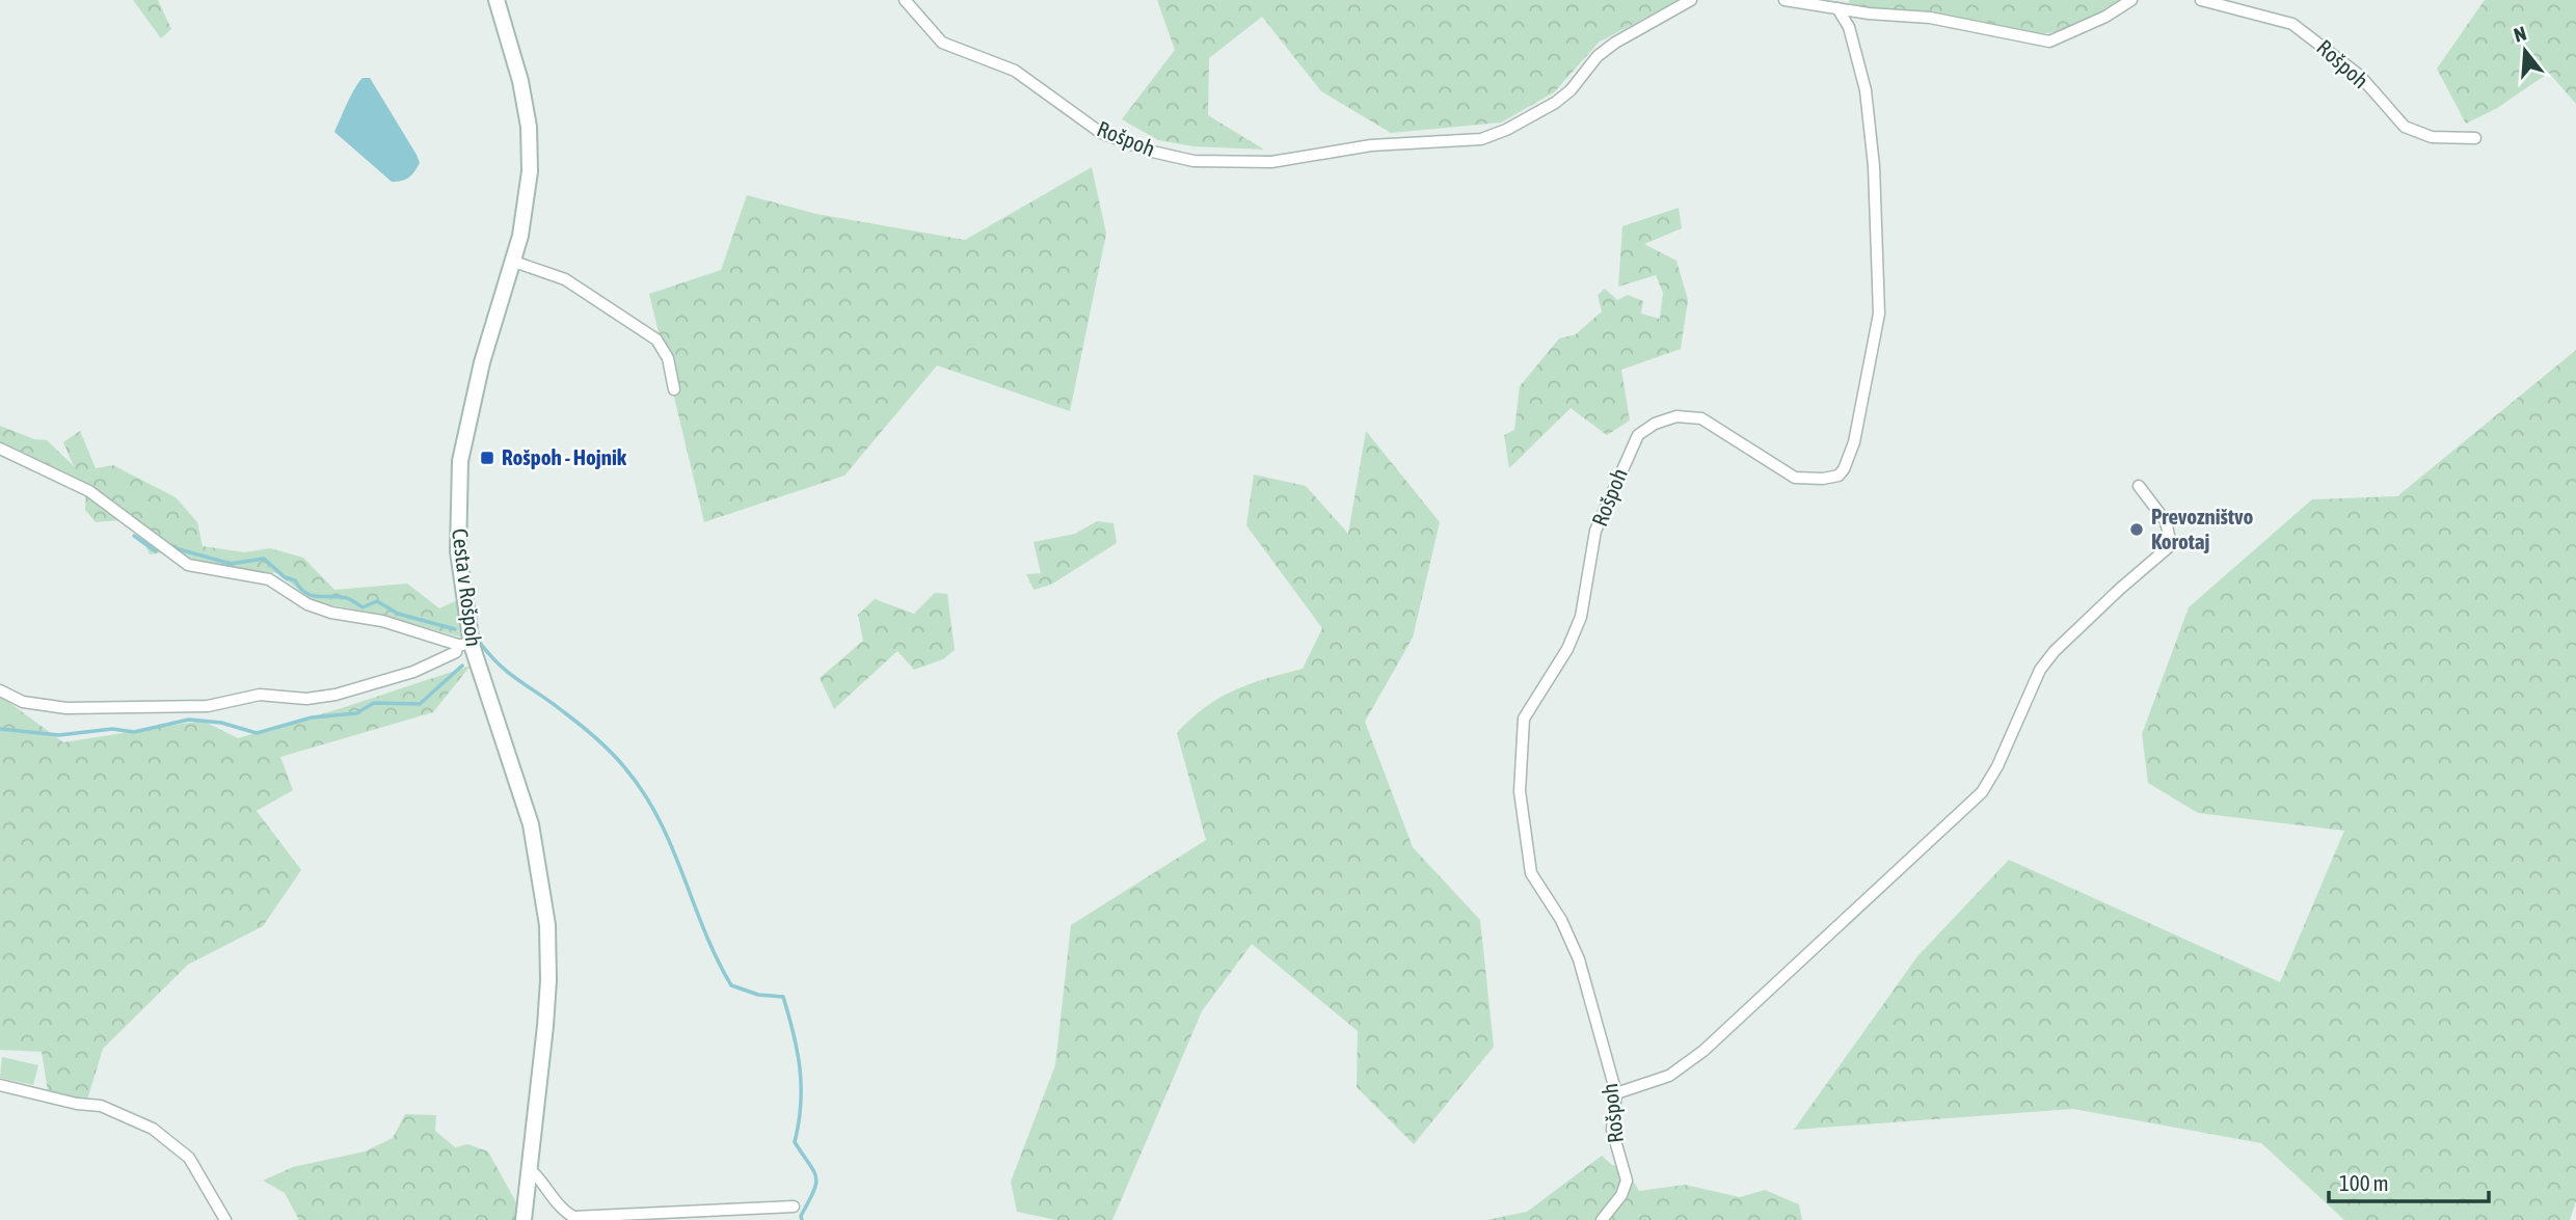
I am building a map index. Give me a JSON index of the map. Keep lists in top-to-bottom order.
{
  "streets": {
    "street": ["Rošpoh", "Cesta v Rošpoh"]
  },
  "places": {
    "transit": ["Rošpoh - Hojnik"],
    "other": ["Prevozništvo Korotaj"]
  },
  "scale_bar": "100 m",
  "north": "top"
}
